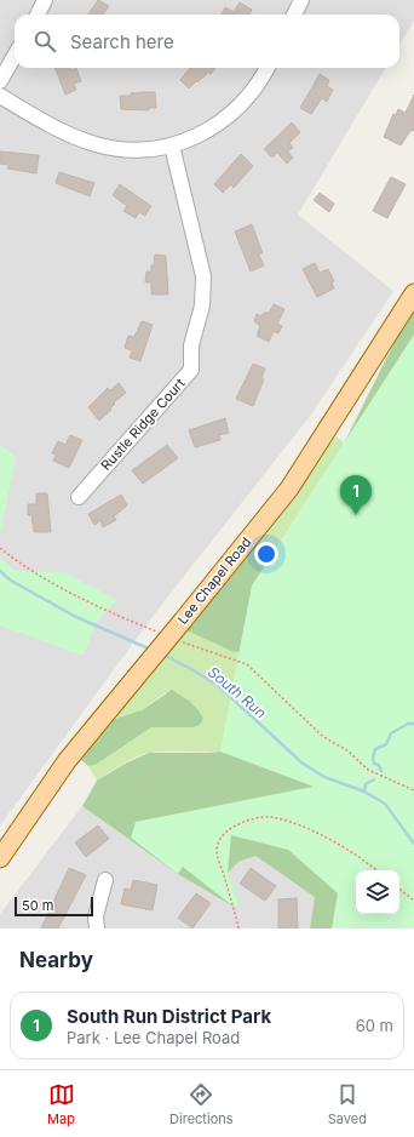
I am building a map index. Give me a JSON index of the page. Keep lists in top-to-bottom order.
{
  "streets": {
    "main road": ["Lee Chapel Road"],
    "street": ["Rustle Ridge Court"]
  },
  "water": ["South Run"],
  "scale_bar": "50 m",
  "page": {
    "search": "Search here",
    "pins": "1",
    "scale": "50 m",
    "heading": "Nearby",
    "list": [
      {
        "mark": "1",
        "name": "South Run District Park",
        "note": "Park · Lee Chapel Road",
        "value": "60 m"
      }
    ],
    "nav": ["Map", "Directions", "Saved"]
  }
}
